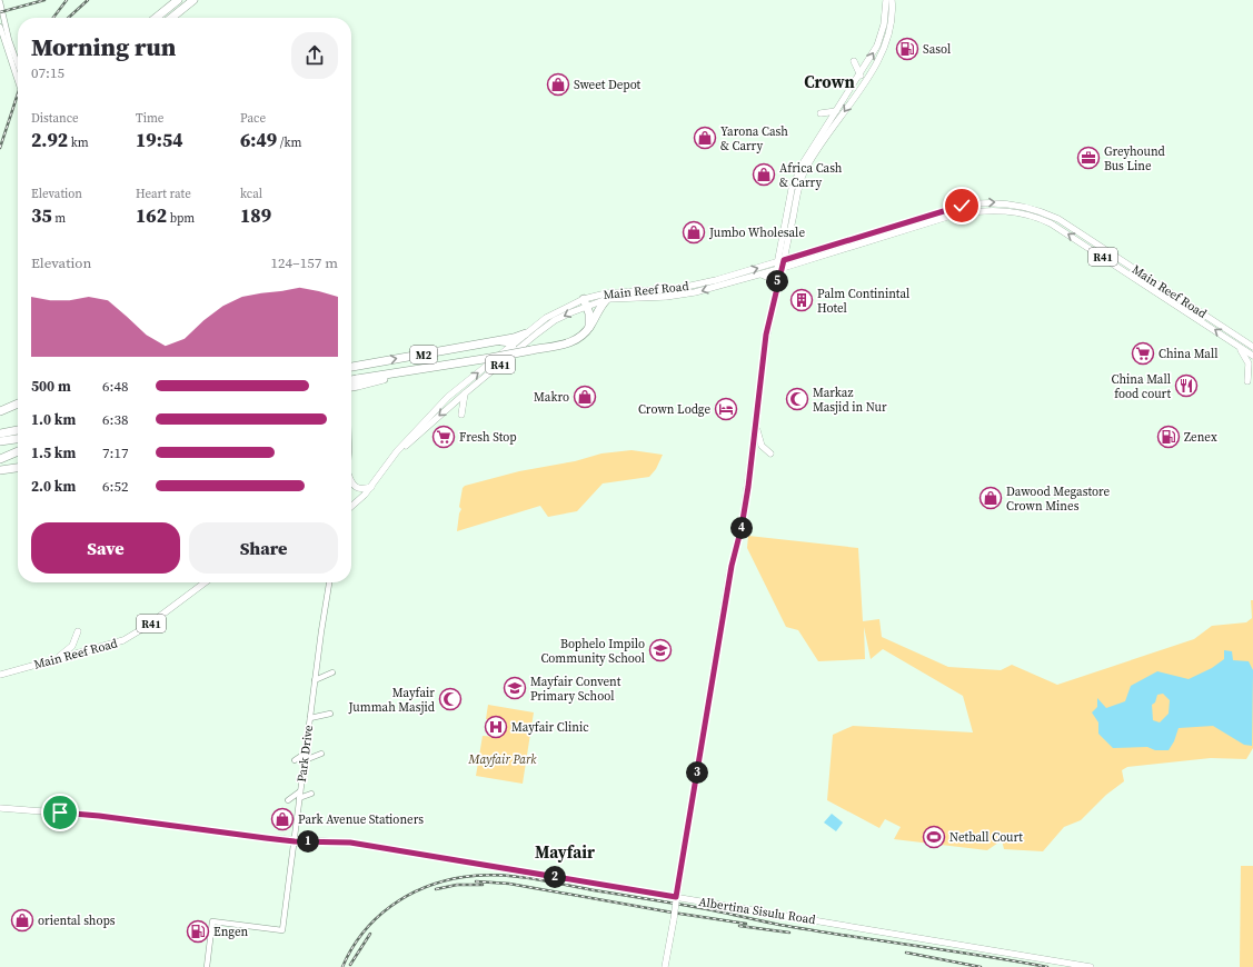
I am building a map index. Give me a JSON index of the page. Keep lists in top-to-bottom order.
{
  "streets": {
    "highway": ["M2"],
    "main road": ["R41", "Main Reef Road", "Albertina Sisulu Road"],
    "street": ["Park Drive"]
  },
  "crossings": [
    ["Park Drive", "Albertina Sisulu Road"]
  ],
  "districts": ["Crown", "Mayfair"],
  "parks": ["Mayfair Park"],
  "places": {
    "fuel station": ["Sasol", "Zenex", "Engen"],
    "shop": [
      "Sweet Depot",
      "Yarona Cash & Carry",
      "Africa Cash & Carry",
      "Jumbo Wholesale",
      "Makro",
      "Dawood Megastore Crown Mines",
      "Park Avenue Stationers",
      "oriental shops"
    ],
    "office": ["Greyhound Bus Line"],
    "building": ["Palm Continintal Hotel"],
    "supermarket": ["China Mall", "Fresh Stop"],
    "restaurant": ["China Mall food court"],
    "mosque": ["Markaz Masjid in Nur", "Mayfair Jummah Masjid"],
    "hotel": ["Crown Lodge"],
    "school or university": ["Bophelo Impilo Community School", "Mayfair Convent Primary School"],
    "hospital": ["Mayfair Clinic"],
    "sports": ["Netball Court"]
  },
  "page": {
    "heading": ["Morning run", "07:15"],
    "stats": [
      ["Distance", "2.92 km"],
      ["Time", "19:54"],
      ["Pace", "6:49 /km"],
      ["Elevation", "35 m"],
      ["Heart rate", "162 bpm"],
      ["kcal", "189"]
    ],
    "chart": ["Elevation", "124–157 m"],
    "pins": [
      "5",
      "4",
      "3",
      "1",
      "2"
    ],
    "list": [
      {
        "name": "500 m",
        "note": "6:48"
      },
      {
        "name": "1.0 km",
        "note": "6:38"
      },
      {
        "name": "1.5 km",
        "note": "7:17"
      },
      {
        "name": "2.0 km",
        "note": "6:52"
      }
    ],
    "buttons": ["Save", "Share"]
  }
}
